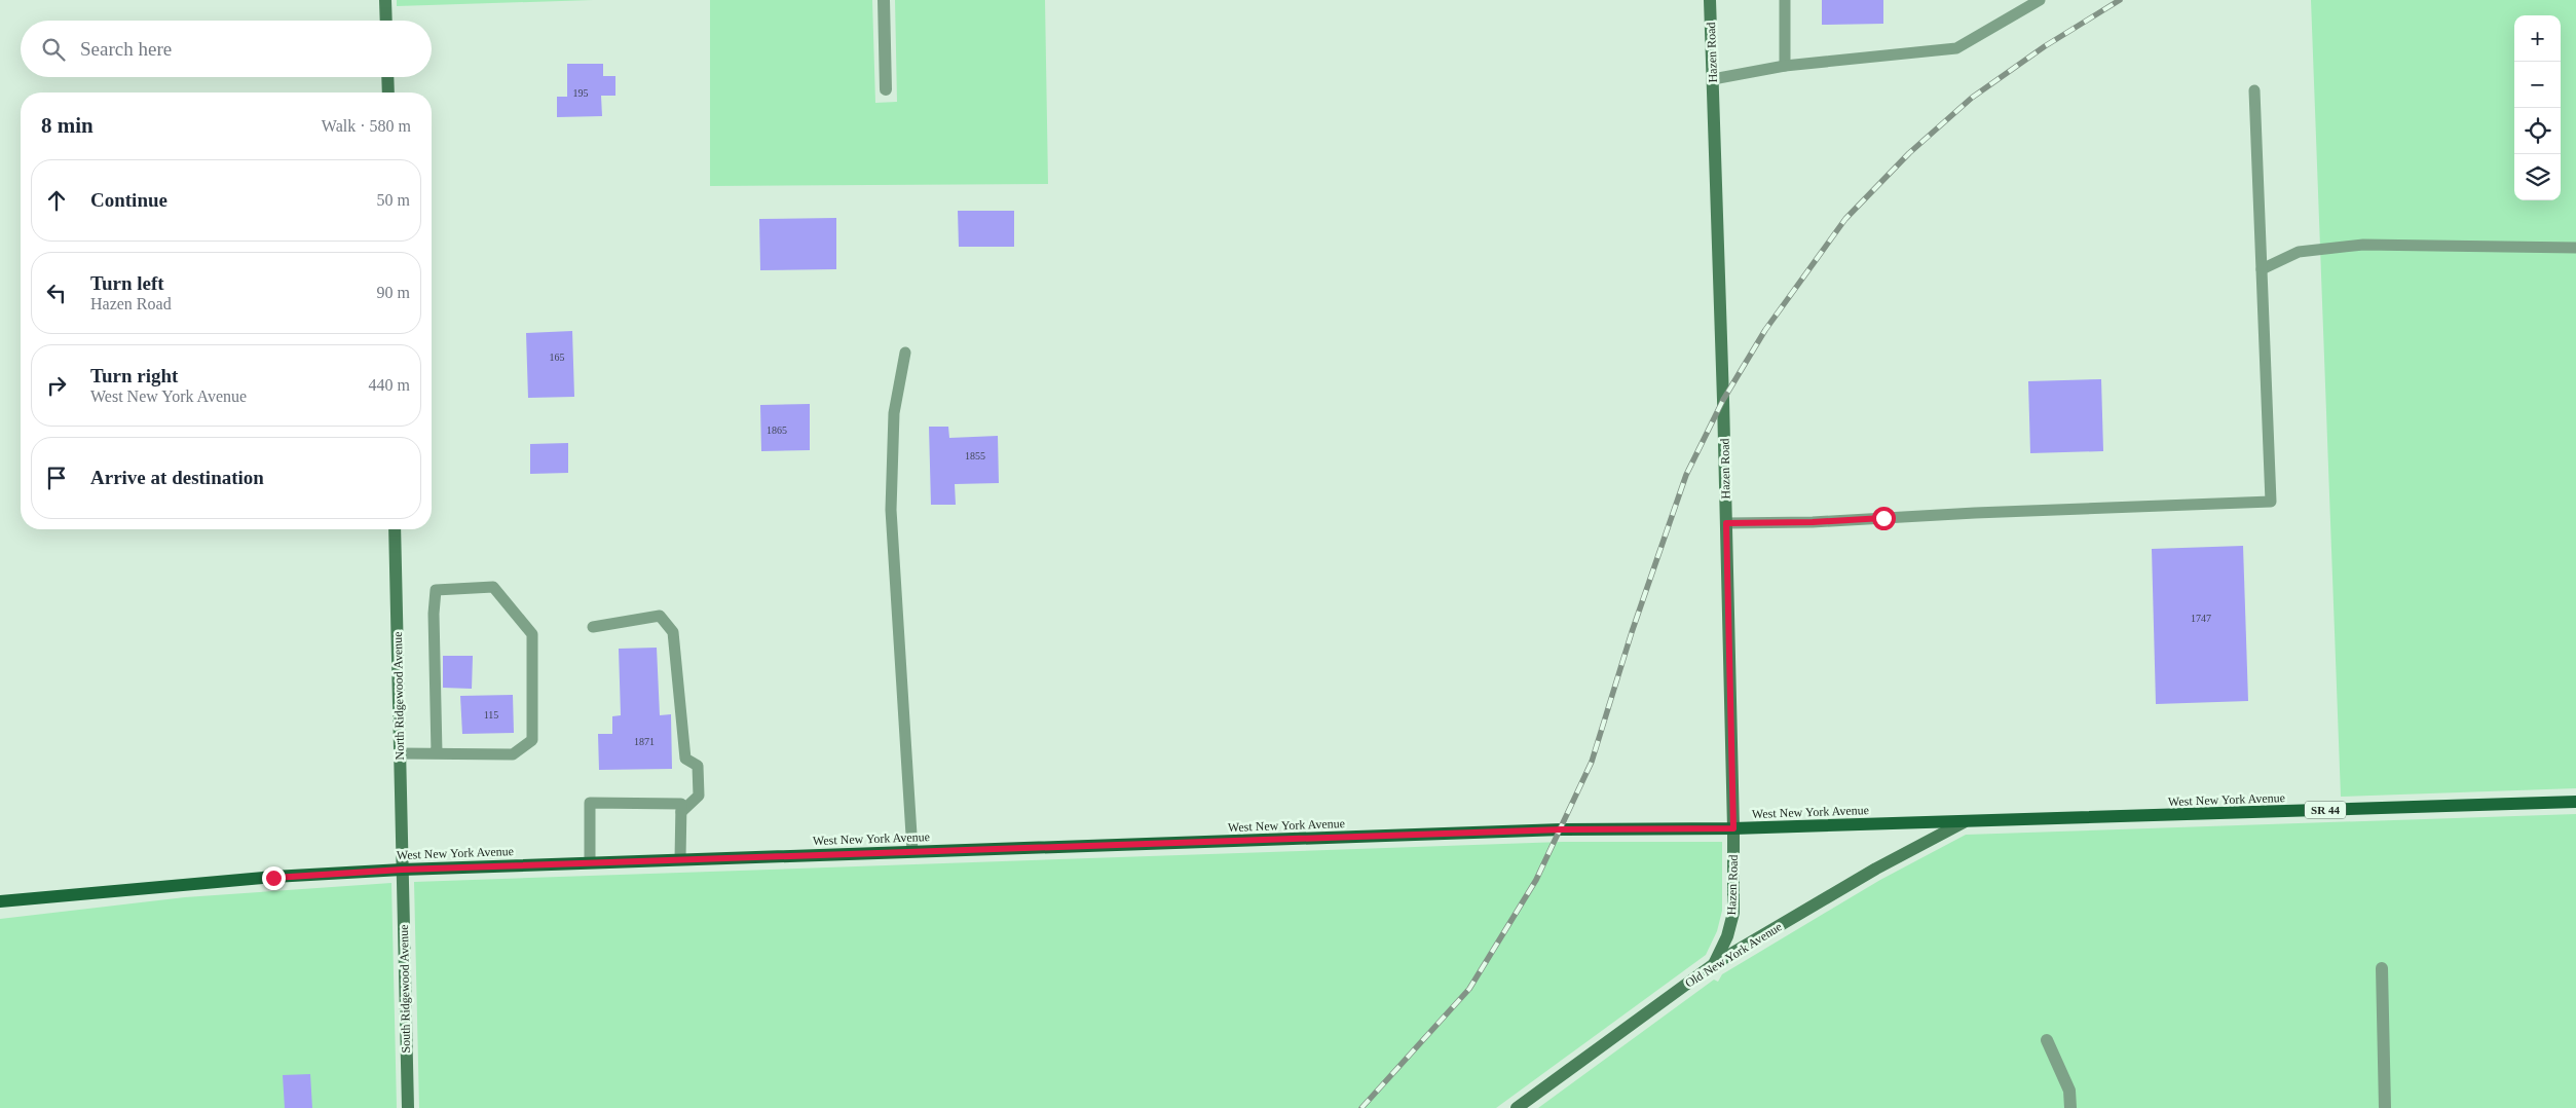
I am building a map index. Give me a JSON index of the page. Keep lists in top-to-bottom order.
{
  "streets": {
    "main road": ["West New York Avenue", "SR 44"],
    "street": [
      "Hazen Road",
      "North Ridgewood Avenue",
      "Old New York Avenue",
      "South Ridgewood Avenue"
    ]
  },
  "crossings": [
    ["Hazen Road", "West New York Avenue"],
    ["Hazen Road", "Old New York Avenue"],
    ["North Ridgewood Avenue", "West New York Avenue"],
    ["North Ridgewood Avenue", "South Ridgewood Avenue"],
    ["West New York Avenue", "Old New York Avenue"],
    ["West New York Avenue", "South Ridgewood Avenue"]
  ],
  "house_numbers": [
    "195",
    "165",
    "1865",
    "1855",
    "1747",
    "115",
    "1871"
  ],
  "page": {
    "map_buttons": ["+", "−"],
    "search": "Search here",
    "heading": ["8 min", "Walk · 580 m"],
    "list": [
      ["Continue", "50 m"],
      ["Turn left", "Hazen Road", "90 m"],
      ["Turn right", "West New York Avenue", "440 m"],
      "Arrive at destination"
    ]
  }
}
